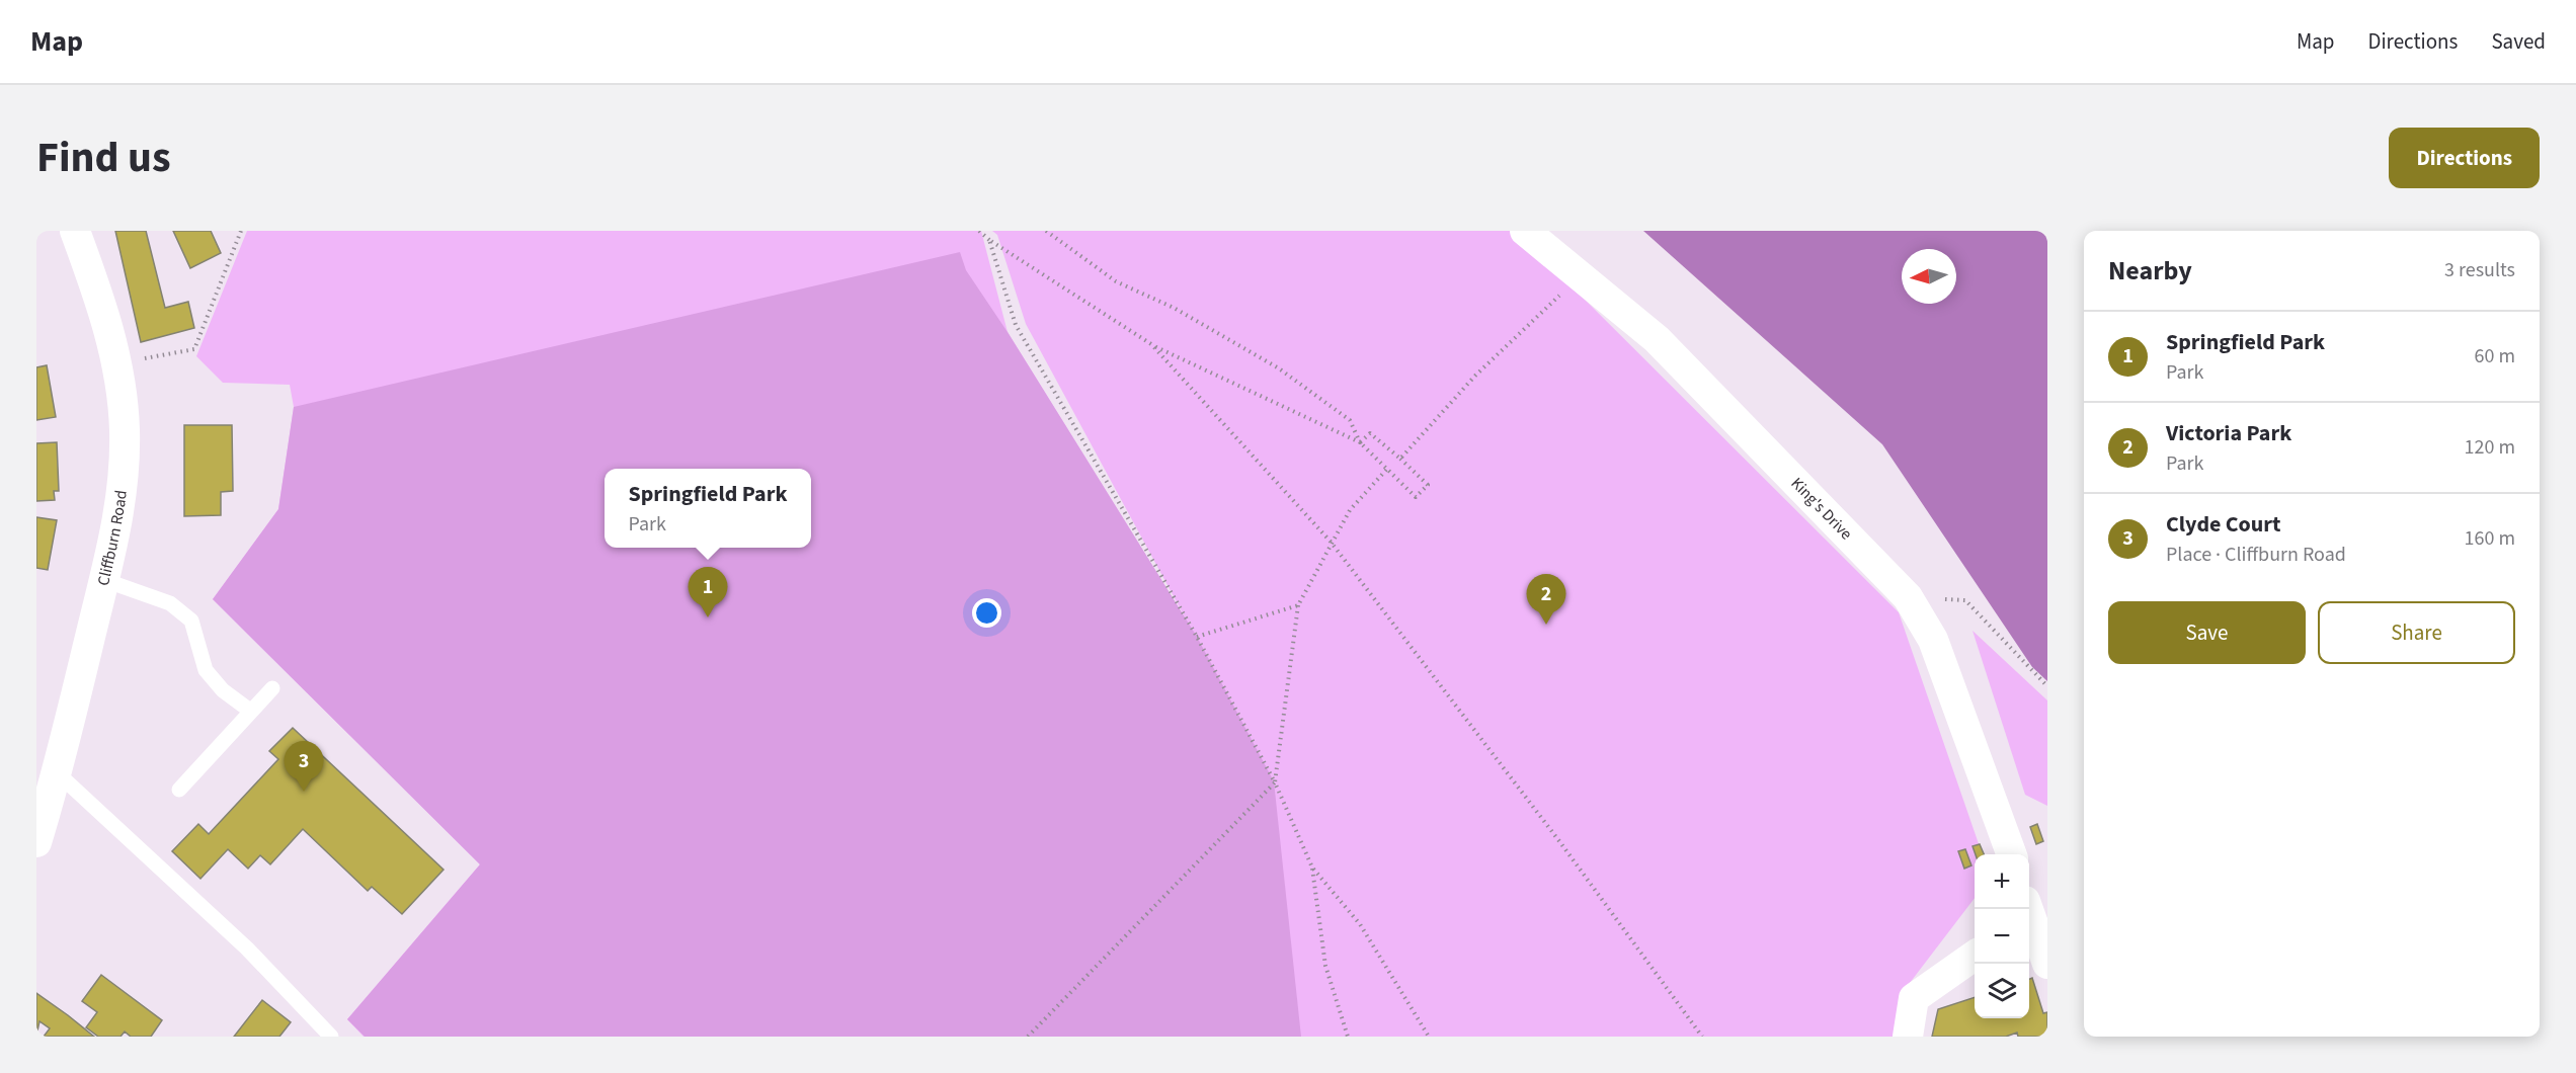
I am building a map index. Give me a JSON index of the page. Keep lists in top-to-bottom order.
{
  "streets": {
    "street": ["King's Drive", "Cliffburn Road"]
  },
  "north": "left",
  "page": {
    "header": "Map",
    "nav": ["Map", "Directions", "Saved"],
    "title": "Find us",
    "buttons": [
      "Directions",
      ["Save", "Share"]
    ],
    "heading": ["Nearby", "3 results"],
    "list": [
      {
        "mark": "1",
        "name": "Springfield Park",
        "note": "Park",
        "value": "60 m"
      },
      {
        "mark": "2",
        "name": "Victoria Park",
        "note": "Park",
        "value": "120 m"
      },
      {
        "mark": "3",
        "name": "Clyde Court",
        "note": "Place · Cliffburn Road",
        "value": "160 m"
      }
    ],
    "popup": ["Springfield Park", "Park"],
    "pins": ["1", "2", "3"],
    "map_buttons": ["+", "−"]
  }
}
